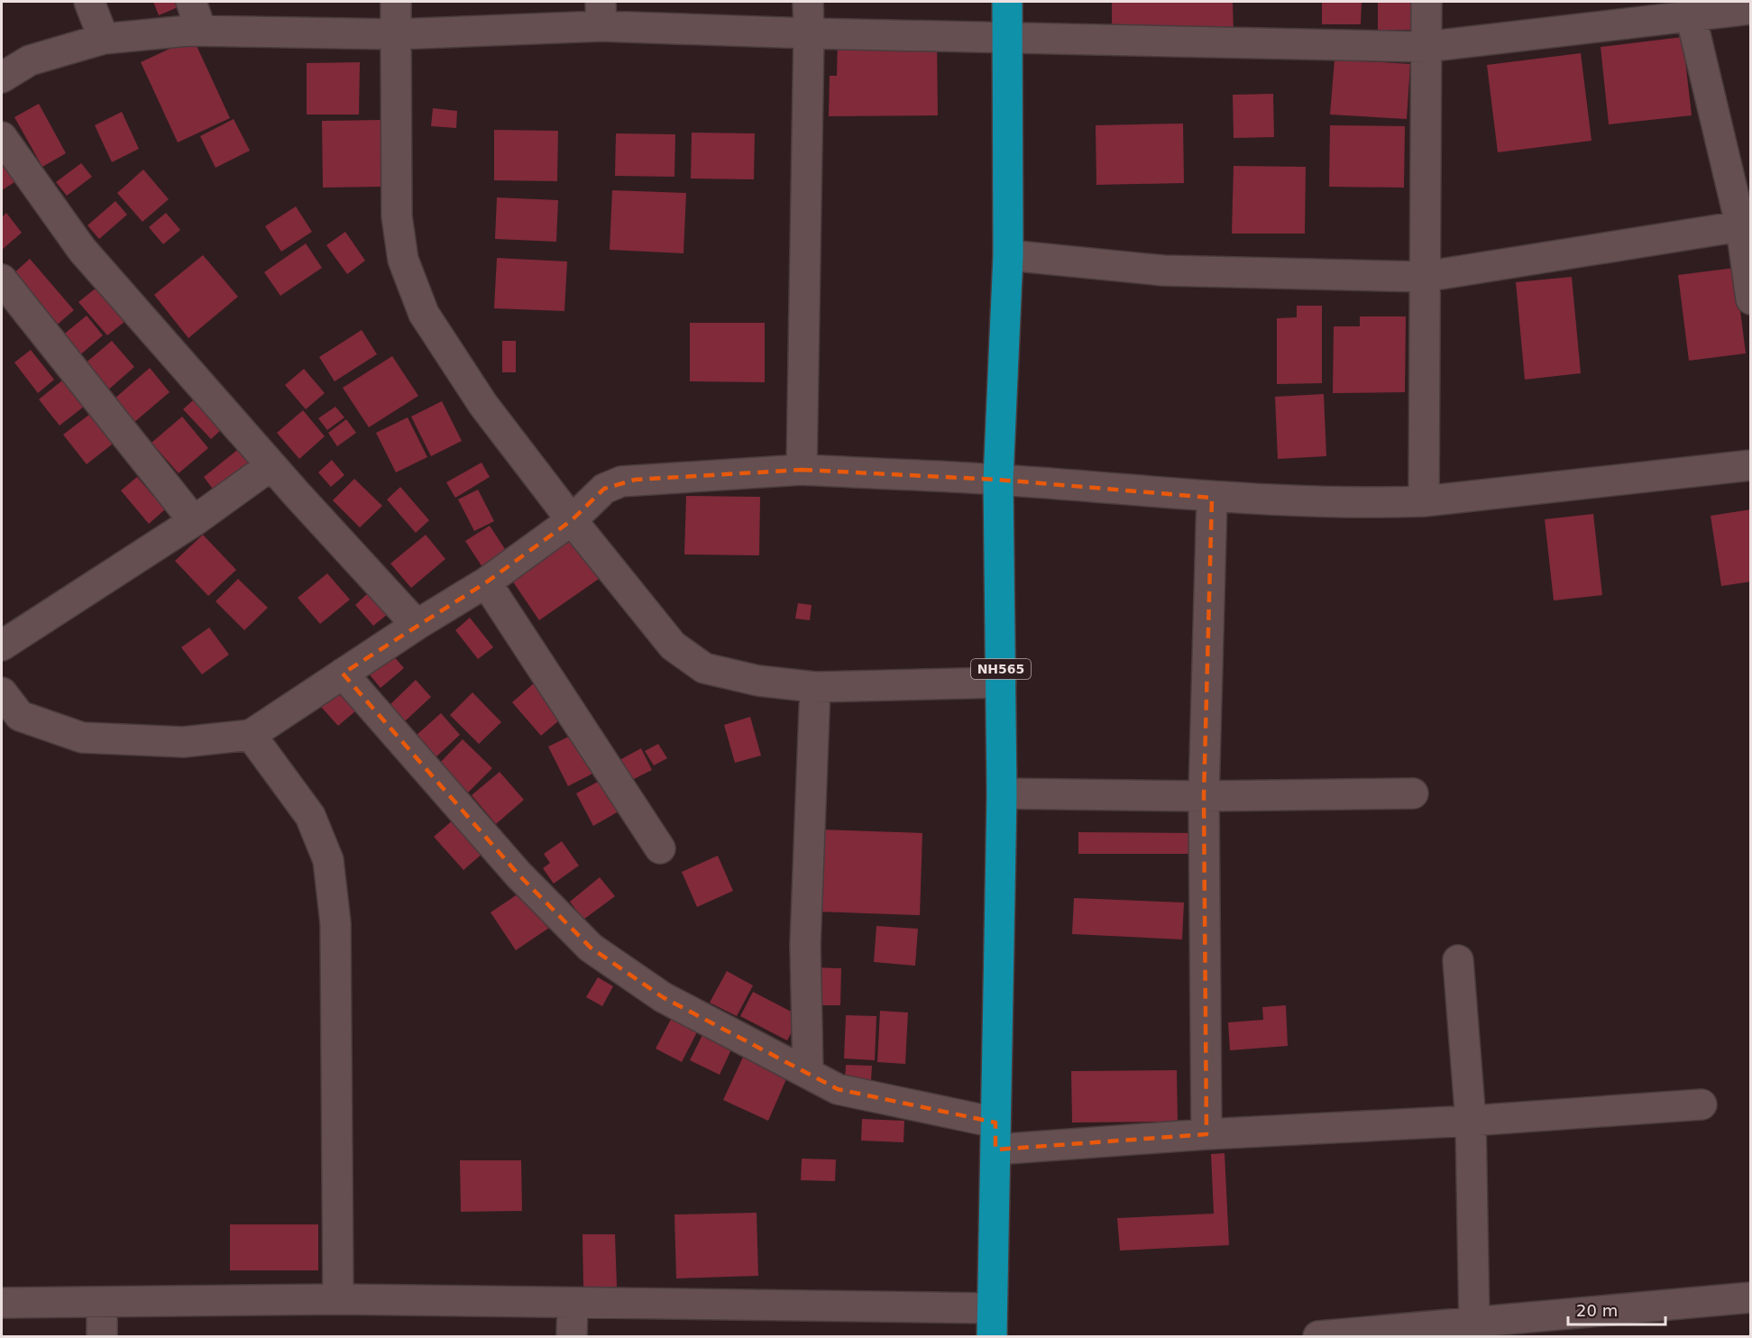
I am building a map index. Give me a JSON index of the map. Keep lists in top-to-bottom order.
{
  "streets": {
    "highway": ["NH565"]
  },
  "scale_bar": "20 m"
}
